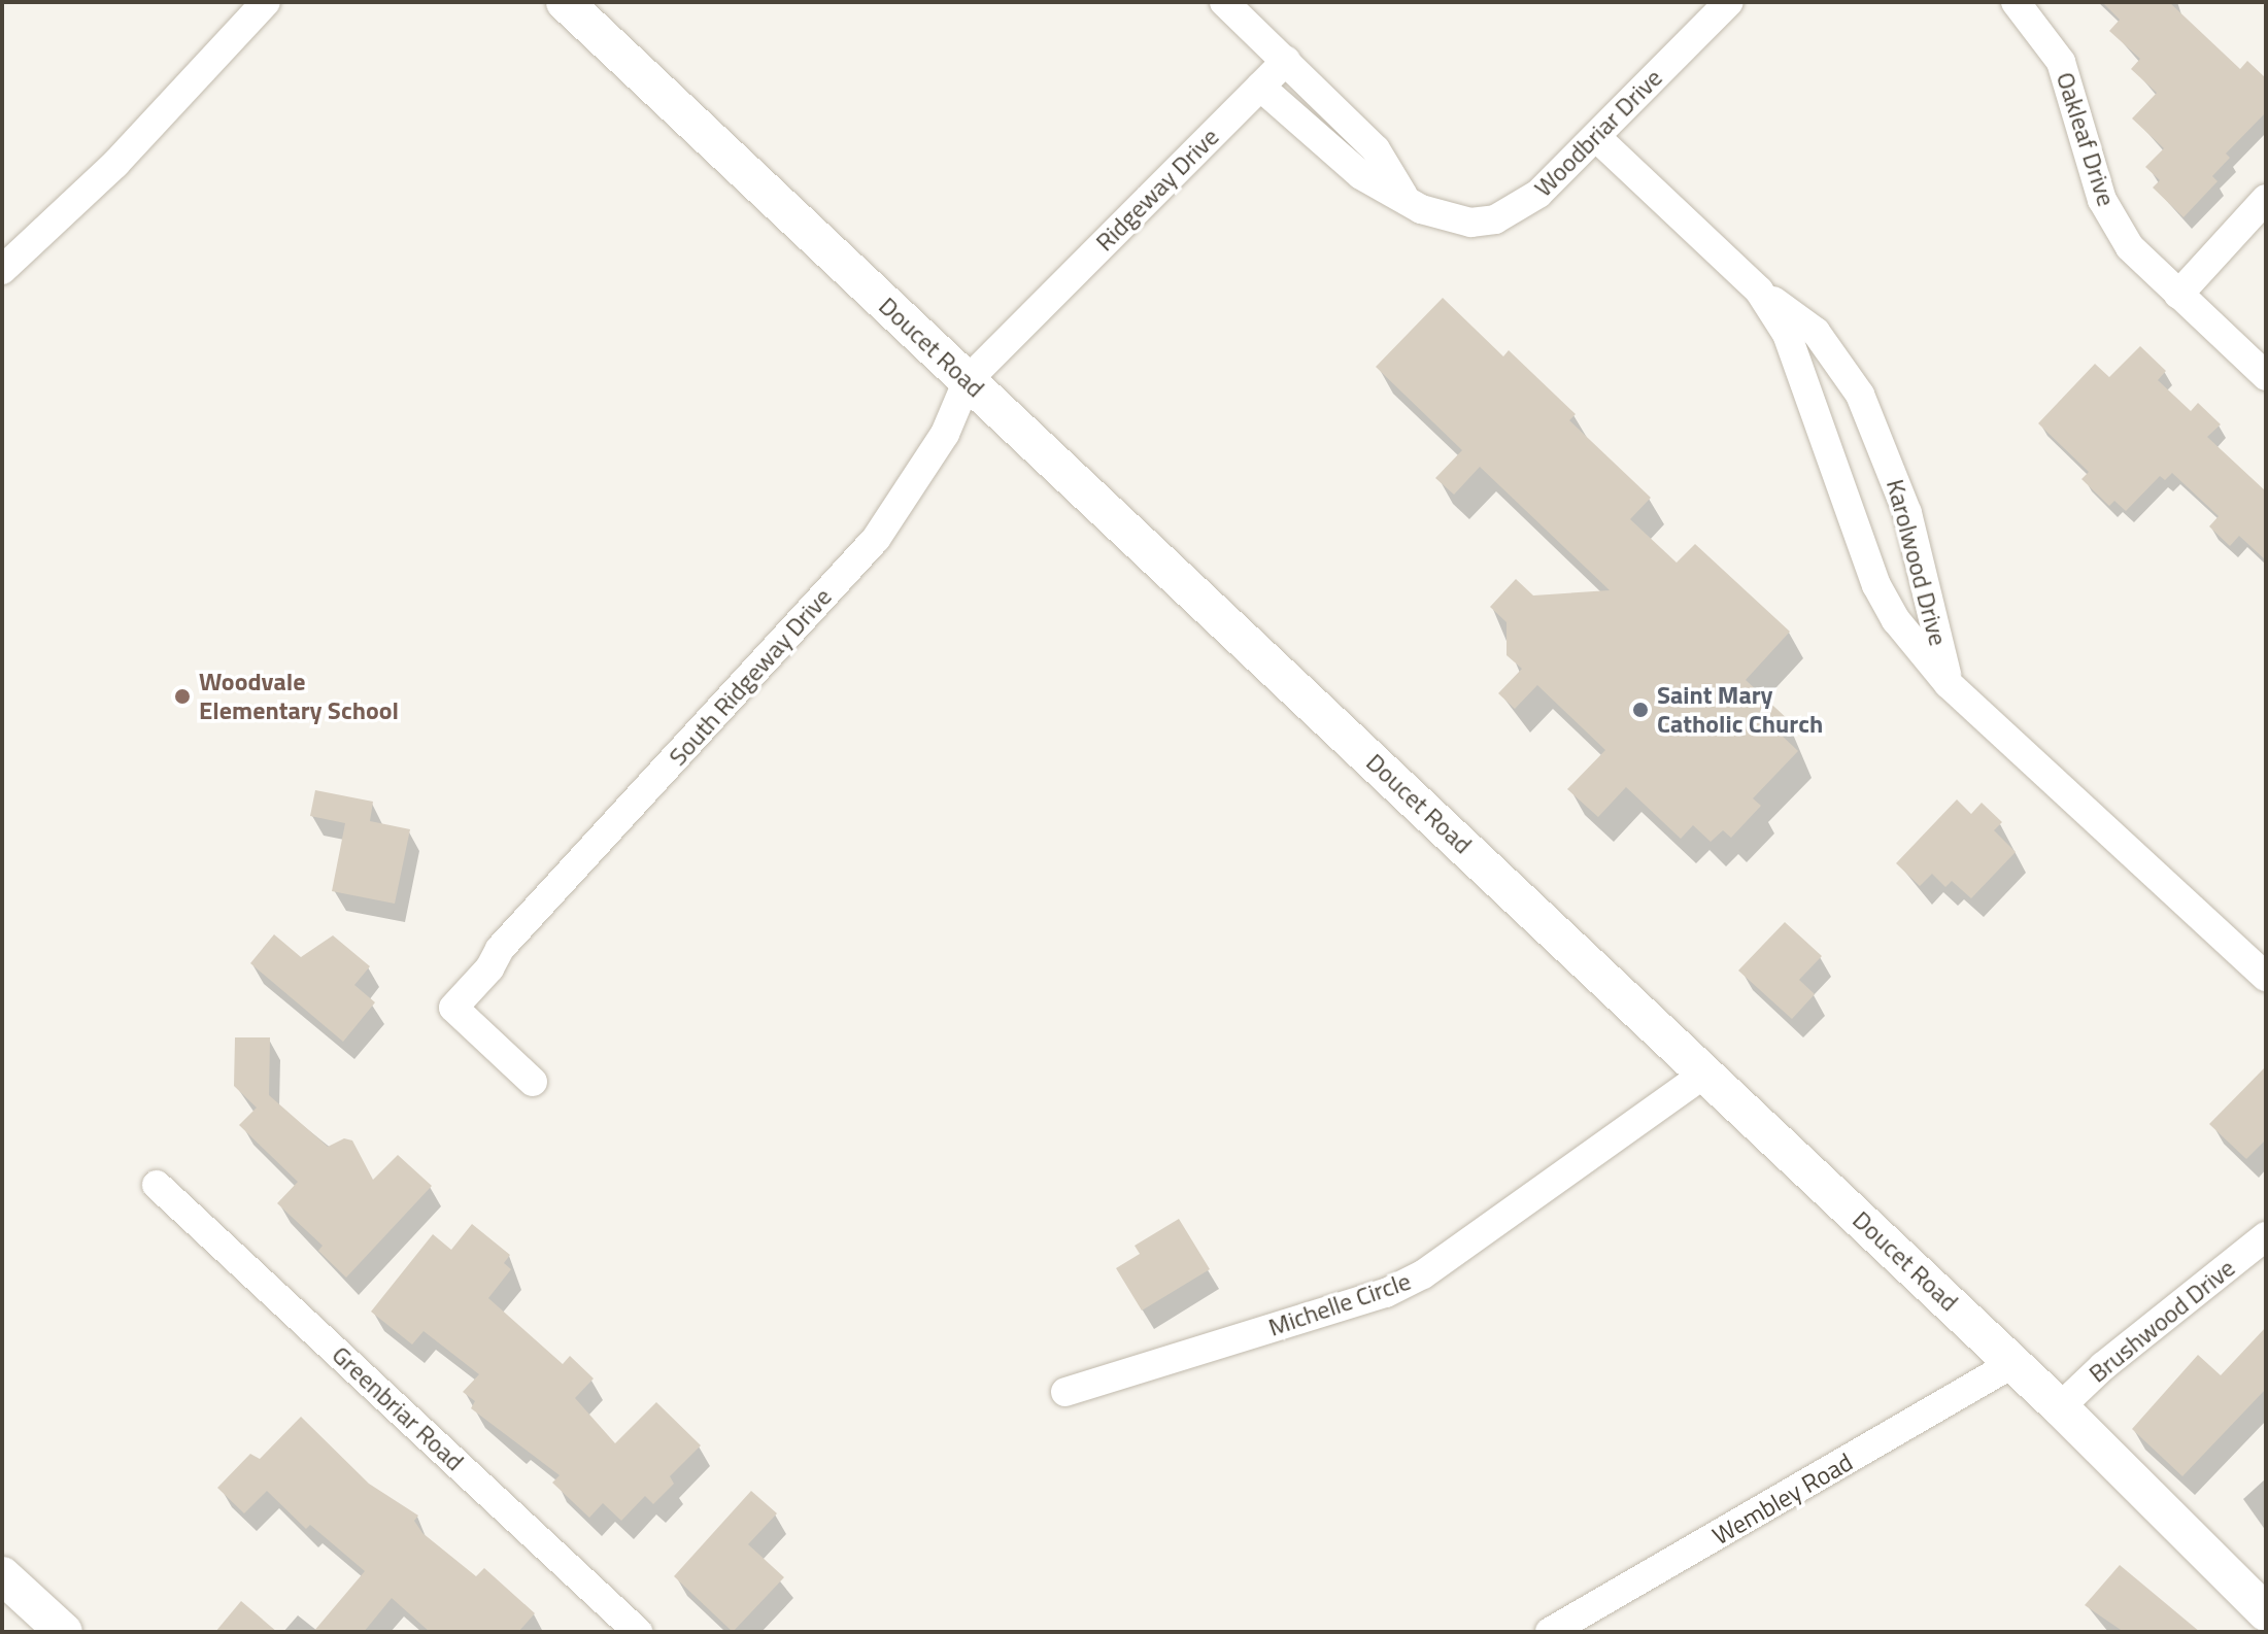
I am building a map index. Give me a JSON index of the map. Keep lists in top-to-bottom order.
{
  "streets": {
    "street": [
      "Woodbriar Drive",
      "Oakleaf Drive",
      "Ridgeway Drive",
      "Doucet Road",
      "Karolwood Drive",
      "South Ridgeway Drive",
      "Michelle Circle",
      "Brushwood Drive",
      "Greenbriar Road",
      "Wembley Road"
    ]
  },
  "crossings": [
    ["Woodbriar Drive", "Ridgeway Drive"],
    ["Woodbriar Drive", "Karolwood Drive"],
    ["Ridgeway Drive", "Doucet Road"],
    ["Ridgeway Drive", "South Ridgeway Drive"],
    ["Doucet Road", "South Ridgeway Drive"],
    ["Doucet Road", "Michelle Circle"],
    ["Doucet Road", "Brushwood Drive"],
    ["Doucet Road", "Wembley Road"]
  ],
  "places": ["Woodvale Elementary School", "Saint Mary Catholic Church"]
}
